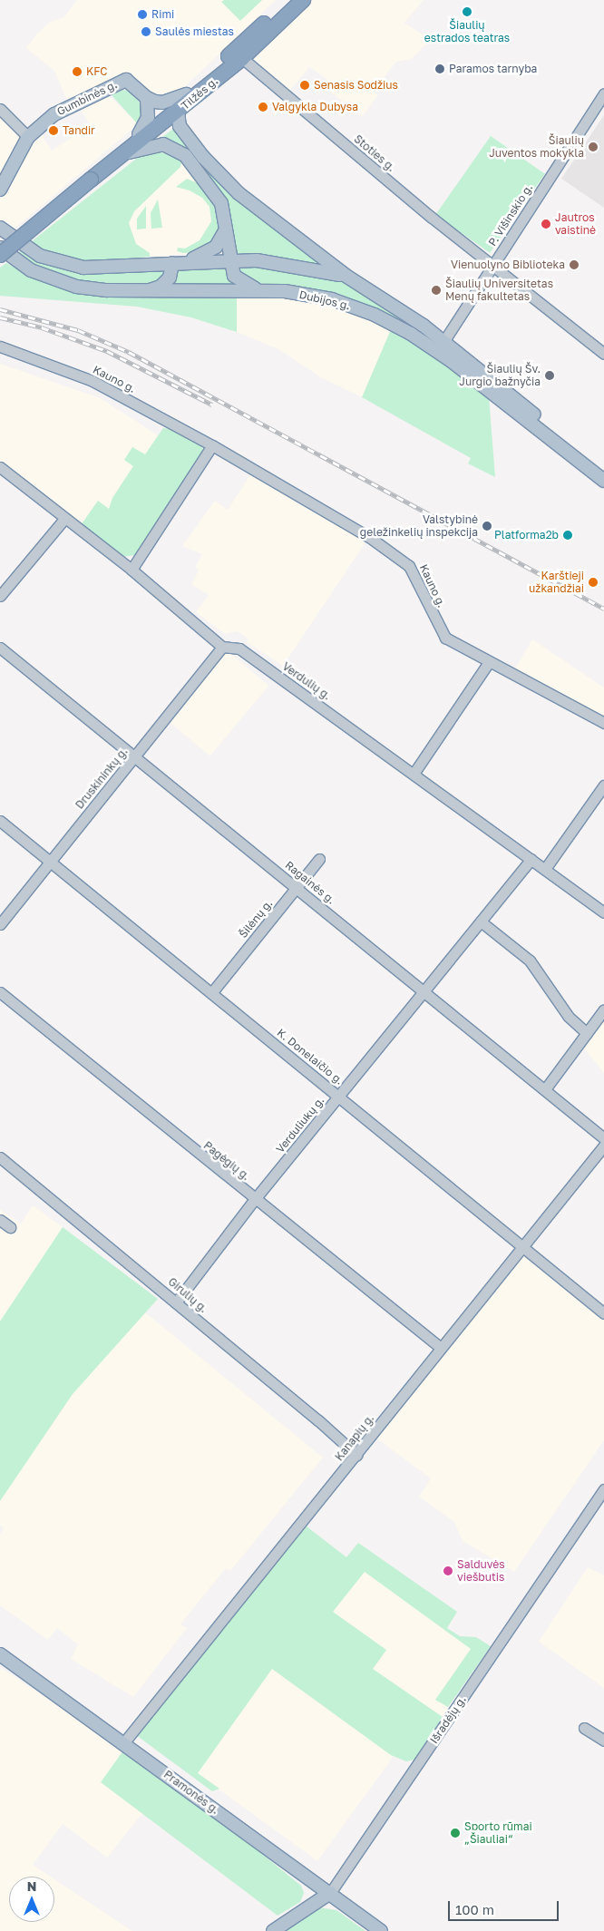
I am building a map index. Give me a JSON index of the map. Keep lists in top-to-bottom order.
{
  "streets": {
    "highway": ["Tilžės g."],
    "main road": [
      "Gumbinės g.",
      "Dubijos g.",
      "Išradėjų g.",
      "Pramonės g."
    ],
    "street": [
      "Stoties g.",
      "P. Višinskio g.",
      "Kauno g.",
      "Verdulių g.",
      "Druskininkų g.",
      "Ragainės g.",
      "Šilėnų g.",
      "K. Donelaičio g.",
      "Verduliukų g.",
      "Pagėgių g.",
      "Girulių g.",
      "Kanapių g."
    ]
  },
  "crossings": [
    ["Tilžės g.", "Stoties g."],
    ["Tilžės g.", "Dubijos g."],
    ["Stoties g.", "P. Višinskio g."],
    ["P. Višinskio g.", "Dubijos g."],
    ["Verdulių g.", "Druskininkų g."],
    ["Verdulių g.", "Verduliukų g."],
    ["Druskininkų g.", "Ragainės g."],
    ["Druskininkų g.", "K. Donelaičio g."],
    ["Ragainės g.", "Šilėnų g."],
    ["Ragainės g.", "Verduliukų g."],
    ["Šilėnų g.", "K. Donelaičio g."],
    ["K. Donelaičio g.", "Verduliukų g."],
    ["K. Donelaičio g.", "Kanapių g."],
    ["Verduliukų g.", "Pagėgių g."],
    ["Verduliukų g.", "Girulių g."],
    ["Pagėgių g.", "Kanapių g."],
    ["Girulių g.", "Kanapių g."],
    ["Kanapių g.", "Pramonės g."],
    ["Išradėjų g.", "Pramonės g."]
  ],
  "places": [
    "Šiaulių estrados teatras",
    "Rimi",
    "Saulės miestas",
    "Paramos tarnyba",
    "KFC",
    "Senasis Sodžius",
    "Valgykla Dubysa",
    "Tandir",
    "Šiaulių Juventos mokykla",
    "Jautros vaistinė",
    "Vienuolyno Biblioteka",
    "Šiaulių Universitetas Menų fakultetas",
    "Šiaulių Šv. Jurgio bažnyčia",
    "Valstybinė geležinkelių inspekcija",
    "Platforma2b",
    "Karštieji užkandžiai",
    "Salduvės viešbutis",
    "Sporto rūmai „Šiauliai“"
  ],
  "scale_bar": "100 m",
  "north": "top"
}
